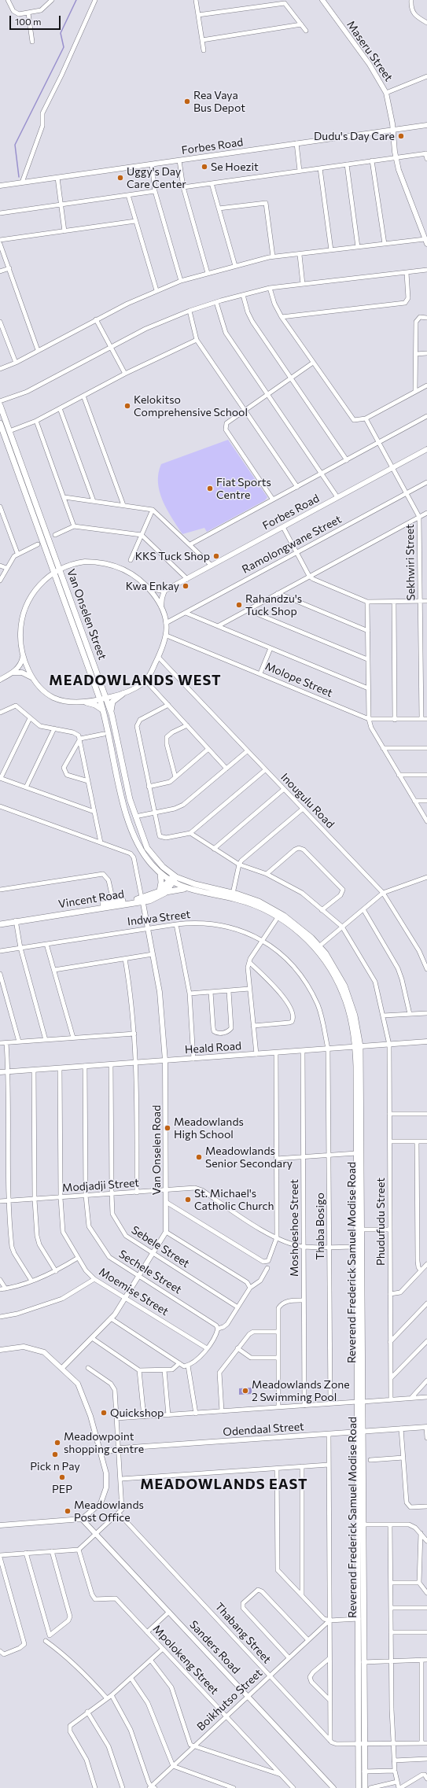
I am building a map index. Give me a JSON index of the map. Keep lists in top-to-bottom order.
{
  "streets": {
    "main road": ["Van Onselen Street", "Vincent Road", "Reverend Frederick Samuel Modise Road"],
    "street": [
      "Maseru Street",
      "Forbes Road",
      "Ramolongwane Street",
      "Sekhwiri Street",
      "Molope Street",
      "Inougulu Road",
      "Indwa Street",
      "Heald Road",
      "Van Onselen Road",
      "Modjadji Street",
      "Phudufudu Street",
      "Thaba Bosigo",
      "Moshoeshoe Street",
      "Sebele Street",
      "Sechele Street",
      "Moemise Street",
      "Odendaal Street",
      "Thabang Street",
      "Sanders Road",
      "Mpolokeng Street",
      "Boikhutso Street"
    ]
  },
  "crossings": [
    ["Maseru Street", "Forbes Road"],
    ["Forbes Road", "Sekhwiri Street"],
    ["Ramolongwane Street", "Sekhwiri Street"],
    ["Sekhwiri Street", "Molope Street"],
    ["Van Onselen Street", "Vincent Road"],
    ["Van Onselen Street", "Reverend Frederick Samuel Modise Road"],
    ["Vincent Road", "Van Onselen Road"],
    ["Vincent Road", "Reverend Frederick Samuel Modise Road"],
    ["Indwa Street", "Heald Road"],
    ["Indwa Street", "Van Onselen Road"],
    ["Indwa Street", "Thaba Bosigo"],
    ["Heald Road", "Van Onselen Road"],
    ["Heald Road", "Phudufudu Street"],
    ["Heald Road", "Thaba Bosigo"],
    ["Heald Road", "Moshoeshoe Street"],
    ["Heald Road", "Sebele Street"],
    ["Heald Road", "Reverend Frederick Samuel Modise Road"],
    ["Heald Road", "Sechele Street"],
    ["Heald Road", "Moemise Street"],
    ["Van Onselen Road", "Modjadji Street"],
    ["Van Onselen Road", "Sebele Street"],
    ["Van Onselen Road", "Sechele Street"],
    ["Van Onselen Road", "Moemise Street"],
    ["Modjadji Street", "Thaba Bosigo"],
    ["Modjadji Street", "Moshoeshoe Street"],
    ["Modjadji Street", "Sebele Street"],
    ["Modjadji Street", "Reverend Frederick Samuel Modise Road"],
    ["Modjadji Street", "Sechele Street"],
    ["Modjadji Street", "Moemise Street"],
    ["Reverend Frederick Samuel Modise Road", "Odendaal Street"],
    ["Thabang Street", "Boikhutso Street"],
    ["Sanders Road", "Boikhutso Street"],
    ["Mpolokeng Street", "Boikhutso Street"]
  ],
  "districts": ["MEADOWLANDS WEST", "MEADOWLANDS EAST"],
  "places": [
    "Rea Vaya Bus Depot",
    "Dudu's Day Care",
    "Se Hoezit",
    "Uggy's Day Care Center",
    "Kelokitso Comprehensive School",
    "Fiat Sports Centre",
    "KKS Tuck Shop",
    "Kwa Enkay",
    "Rahandzu's Tuck Shop",
    "Meadowlands High School",
    "Meadowlands Senior Secondary",
    "St. Michael's Catholic Church",
    "Meadowlands Zone 2 Swimming Pool",
    "Quickshop",
    "Meadowpoint shopping centre",
    "Pick n Pay",
    "PEP",
    "Meadowlands Post Office"
  ],
  "scale_bar": "100 m"
}
